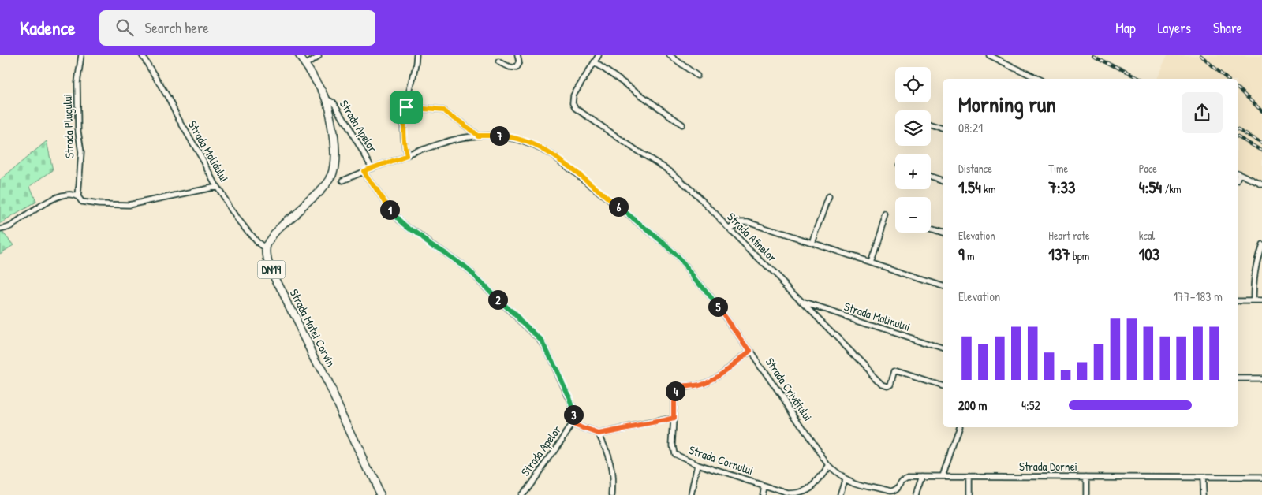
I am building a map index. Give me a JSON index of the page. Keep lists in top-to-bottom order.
{
  "streets": {
    "main road": ["DN19", "Strada Matei Corvin"],
    "street": [
      "Strada Plugului",
      "Strada Apelor",
      "Strada Molidului",
      "Strada Afinelor",
      "Strada Malinului",
      "Strada Crivățului",
      "Strada Cornului",
      "Strada Dornei"
    ]
  },
  "crossings": [
    ["Strada Apelor", "DN19"],
    ["Strada Apelor", "Strada Crivățului"],
    ["Strada Molidului", "DN19"],
    ["Strada Molidului", "Strada Matei Corvin"],
    ["Strada Afinelor", "Strada Malinului"],
    ["DN19", "Strada Matei Corvin"],
    ["Strada Crivățului", "Strada Cornului"],
    ["Strada Crivățului", "Strada Dornei"]
  ],
  "page": {
    "header": "Kadence",
    "search": "Search here",
    "nav": ["Map", "Layers", "Share"],
    "map_buttons": ["+", "−"],
    "heading": ["Morning run", "08:21"],
    "pins": [
      "7",
      "6",
      "1",
      "2",
      "5",
      "4",
      "3"
    ],
    "stats": [
      ["Distance", "1.54 km"],
      ["Time", "7:33"],
      ["Pace", "4:54 /km"],
      ["Elevation", "9 m"],
      ["Heart rate", "137 bpm"],
      ["kcal", "103"]
    ],
    "chart": ["Elevation", "177–183 m"],
    "list": [
      {
        "name": "200 m",
        "note": "4:52"
      }
    ]
  }
}
